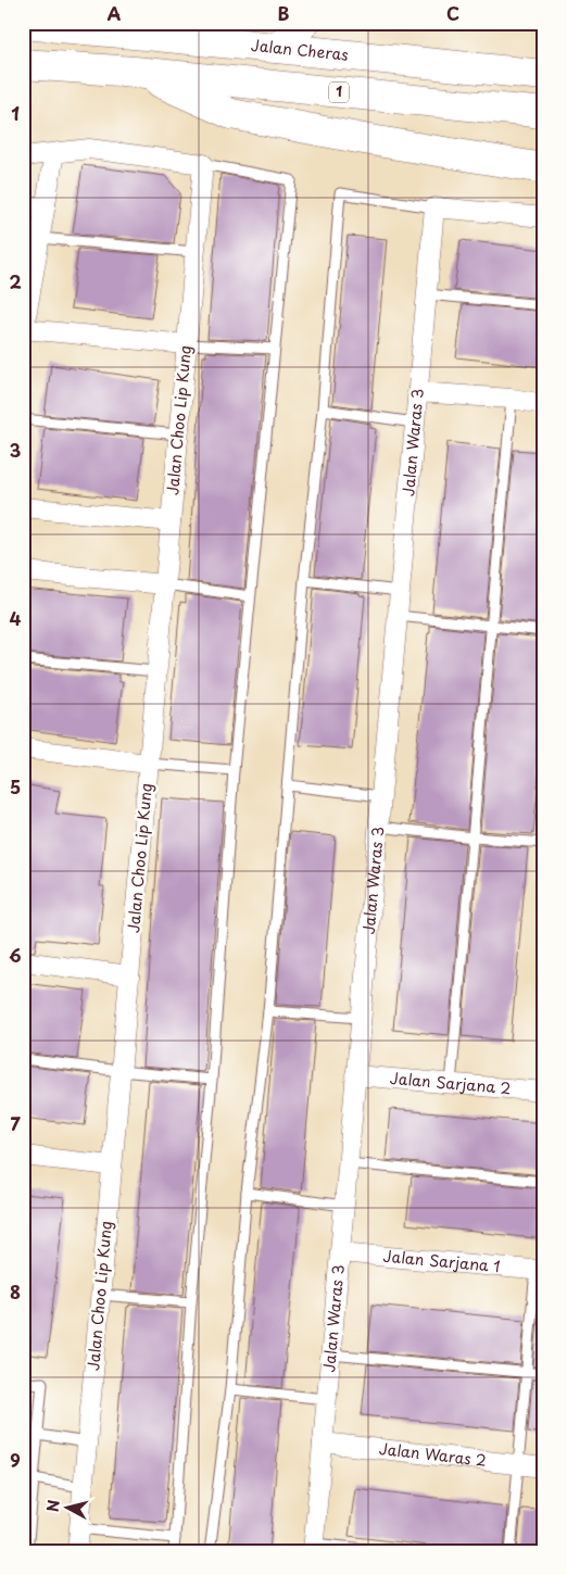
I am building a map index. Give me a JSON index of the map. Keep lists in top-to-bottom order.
{
  "streets": {
    "highway": ["Jalan Cheras", "1"],
    "street": [
      "Jalan Choo Lip Kung",
      "Jalan Waras 3",
      "Jalan Sarjana 2",
      "Jalan Sarjana 1",
      "Jalan Waras 2"
    ]
  },
  "crossings": [
    ["Jalan Waras 3", "Jalan Sarjana 2"],
    ["Jalan Waras 3", "Jalan Sarjana 1"],
    ["Jalan Waras 3", "Jalan Waras 2"]
  ],
  "north": "left",
  "grid": {
    "columns": ["A", "B", "C"],
    "rows": [
      "1",
      "2",
      "3",
      "4",
      "5",
      "6",
      "7",
      "8",
      "9"
    ]
  }
}
